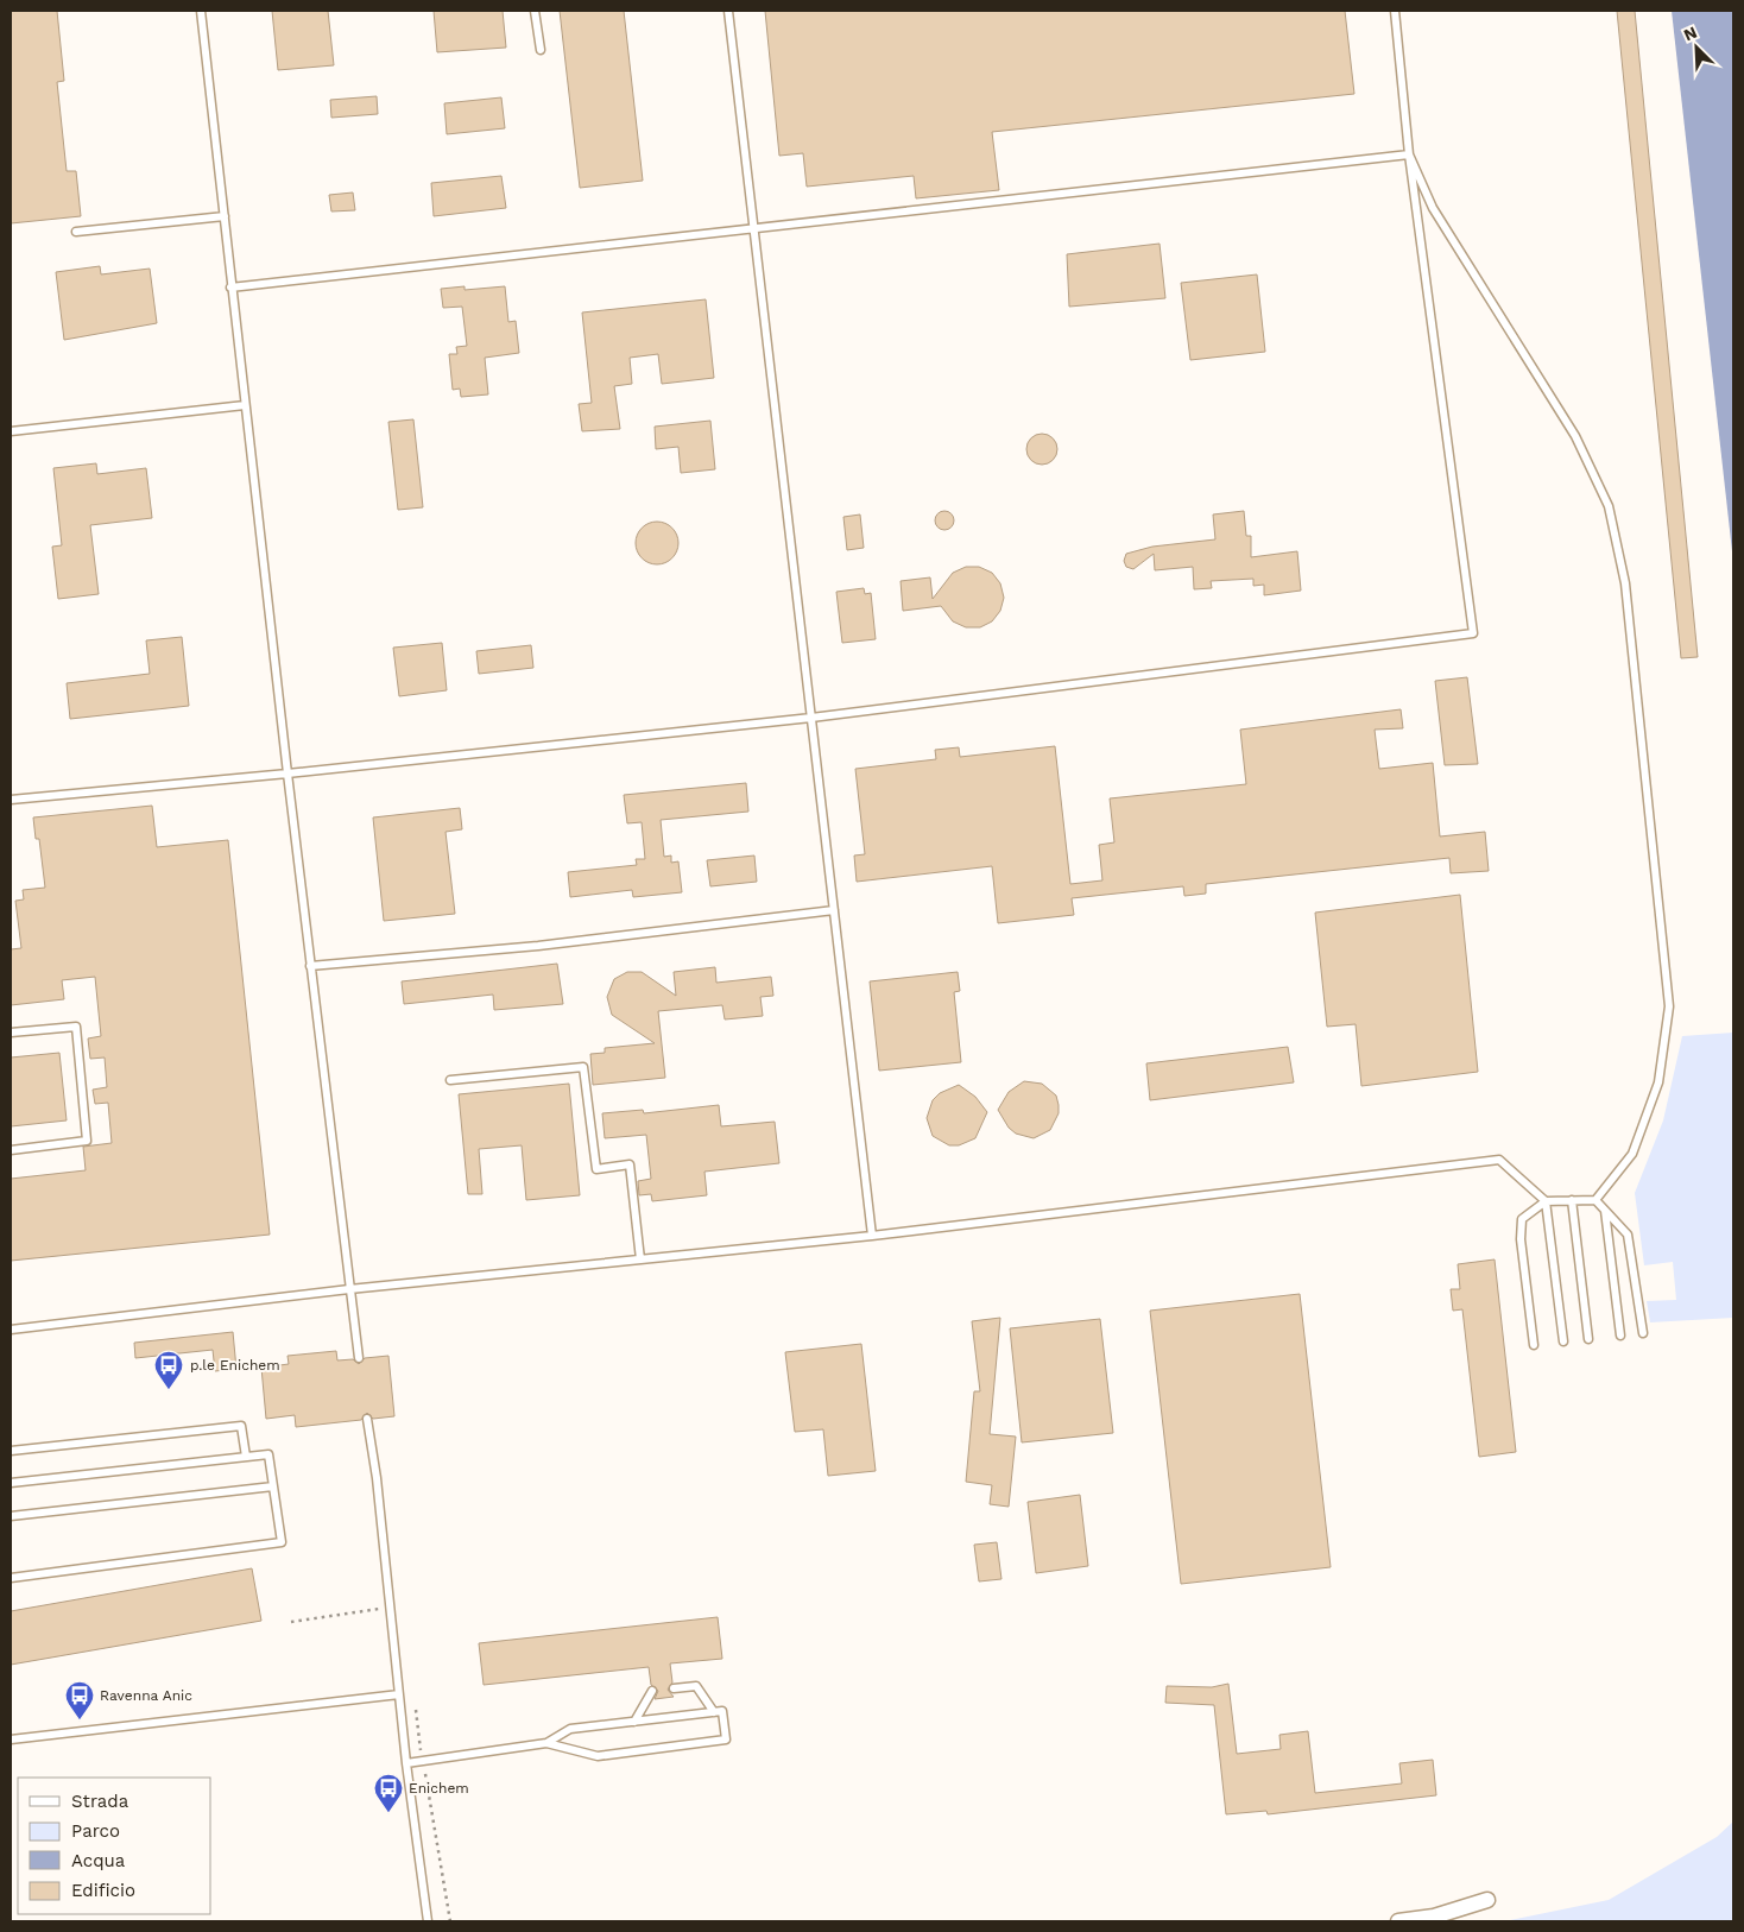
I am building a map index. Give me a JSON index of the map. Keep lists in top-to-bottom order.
{
  "places": {
    "bus stop": ["p.le Enichem", "Ravenna Anic", "Enichem"]
  },
  "legend": [
    "Strada",
    "Parco",
    "Acqua",
    "Edificio"
  ],
  "north": "top left"
}
